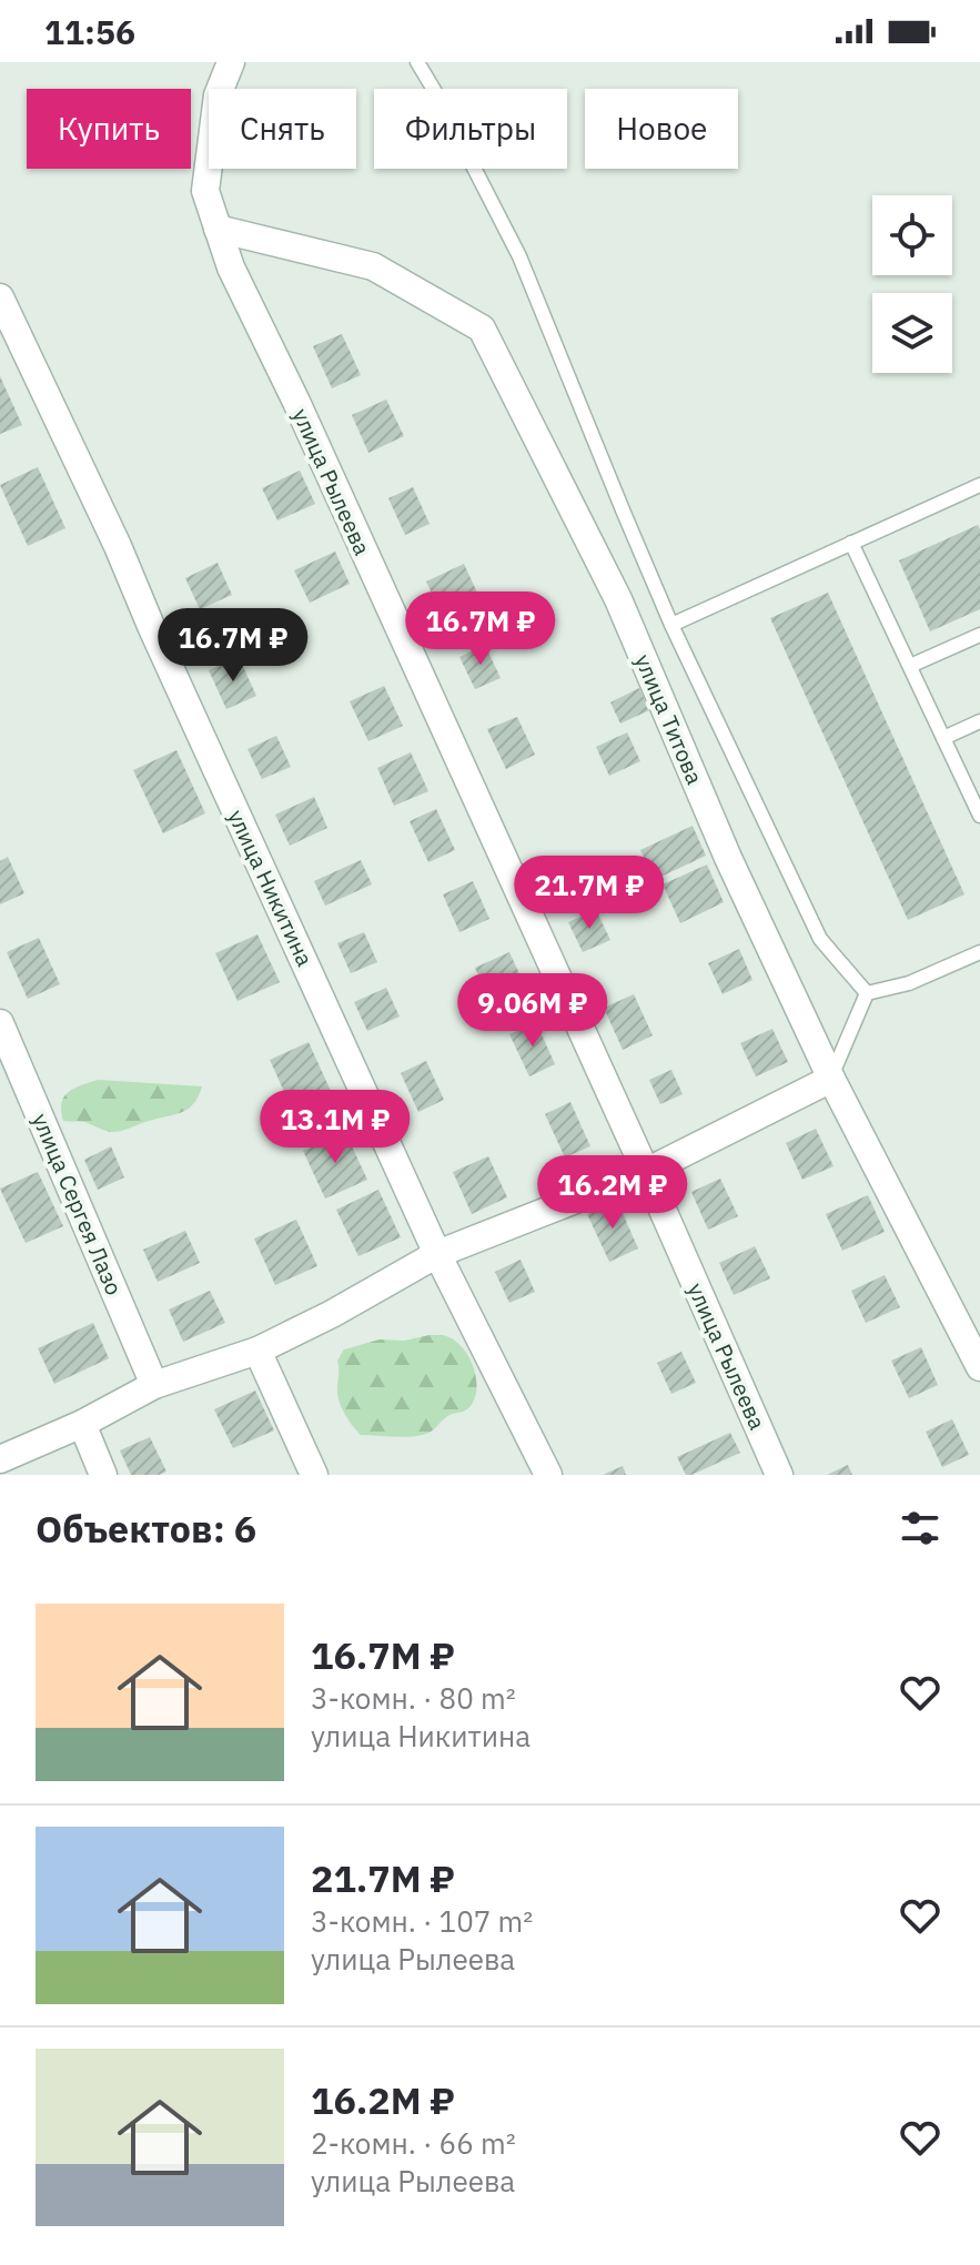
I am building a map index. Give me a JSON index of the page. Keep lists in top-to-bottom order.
{
  "streets": {
    "street": [
      "улица Рылеева",
      "улица Титова",
      "улица Никитина",
      "улица Сергея Лазо"
    ]
  },
  "crossings": [
    ["улица Рылеева", "улица Титова"]
  ],
  "page": {
    "status": "11:56",
    "chip": [
      "Купить",
      "Снять",
      "Фильтры",
      "Новое"
    ],
    "price": [
      "16.7M ₽",
      "16.7M ₽",
      "21.7M ₽",
      "9.06M ₽",
      "13.1M ₽",
      "16.2M ₽"
    ],
    "heading": "Объектов: 6",
    "list": [
      {
        "name": "16.7M ₽",
        "note": "3-комн. · 80 m² · улица Никитина"
      },
      {
        "name": "21.7M ₽",
        "note": "3-комн. · 107 m² · улица Рылеева"
      },
      {
        "name": "16.2M ₽",
        "note": "2-комн. · 66 m² · улица Рылеева"
      }
    ]
  }
}
